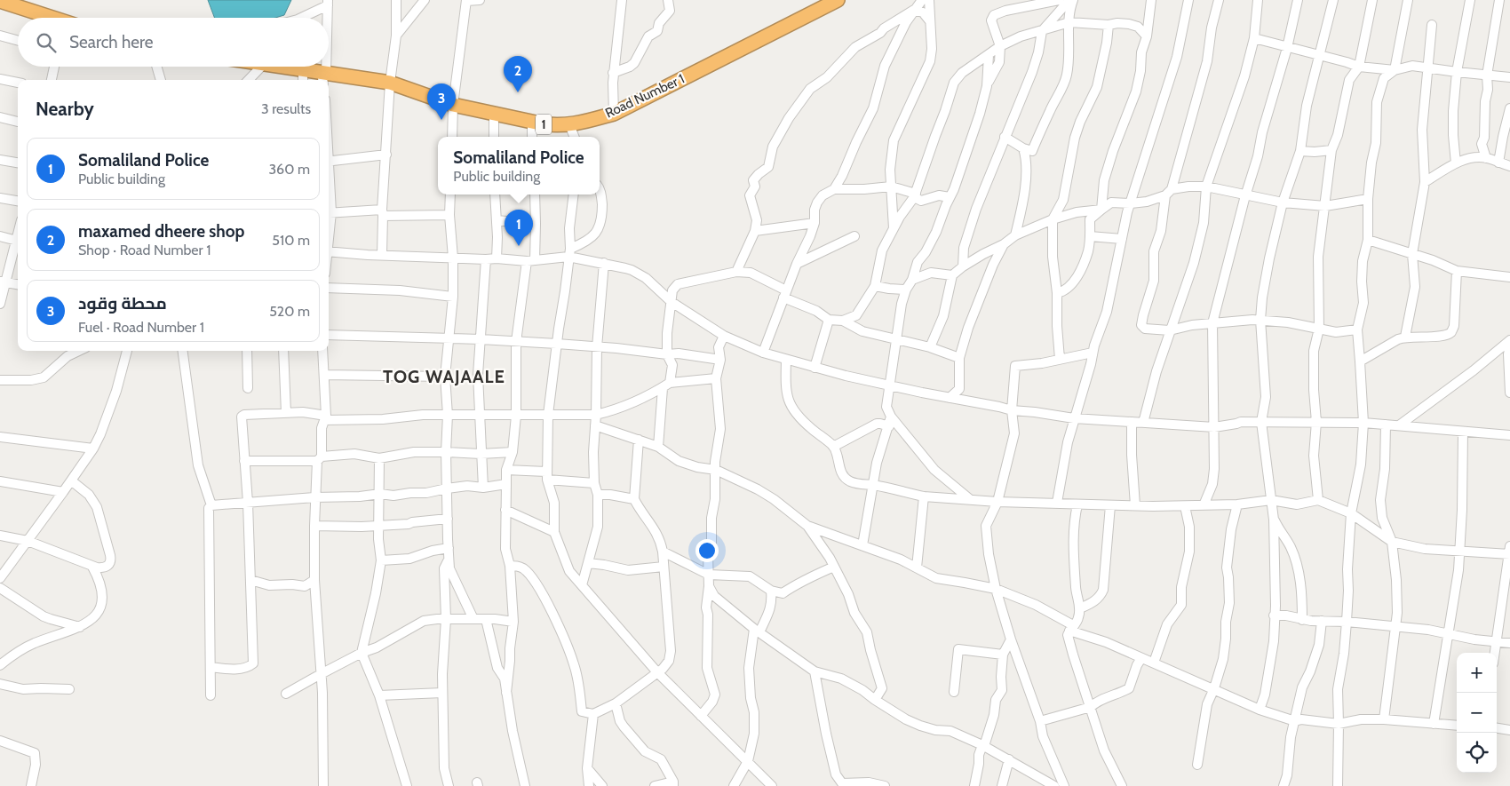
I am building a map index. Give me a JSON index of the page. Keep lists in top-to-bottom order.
{
  "streets": {
    "highway": ["Road Number 1", "1"]
  },
  "districts": ["TOG WAJAALE"],
  "page": {
    "search": "Search here",
    "pins": ["2", "3", "1"],
    "heading": ["Nearby", "3 results"],
    "popup": ["Somaliland Police", "Public building"],
    "list": [
      {
        "mark": "1",
        "name": "Somaliland Police",
        "note": "Public building",
        "value": "360 m"
      },
      {
        "mark": "2",
        "name": "maxamed dheere shop",
        "note": "Shop · Road Number 1",
        "value": "510 m"
      },
      {
        "mark": "3",
        "name": "محطة وقود",
        "note": "Fuel · Road Number 1",
        "value": "520 m"
      }
    ],
    "map_buttons": ["+", "−"]
  }
}
